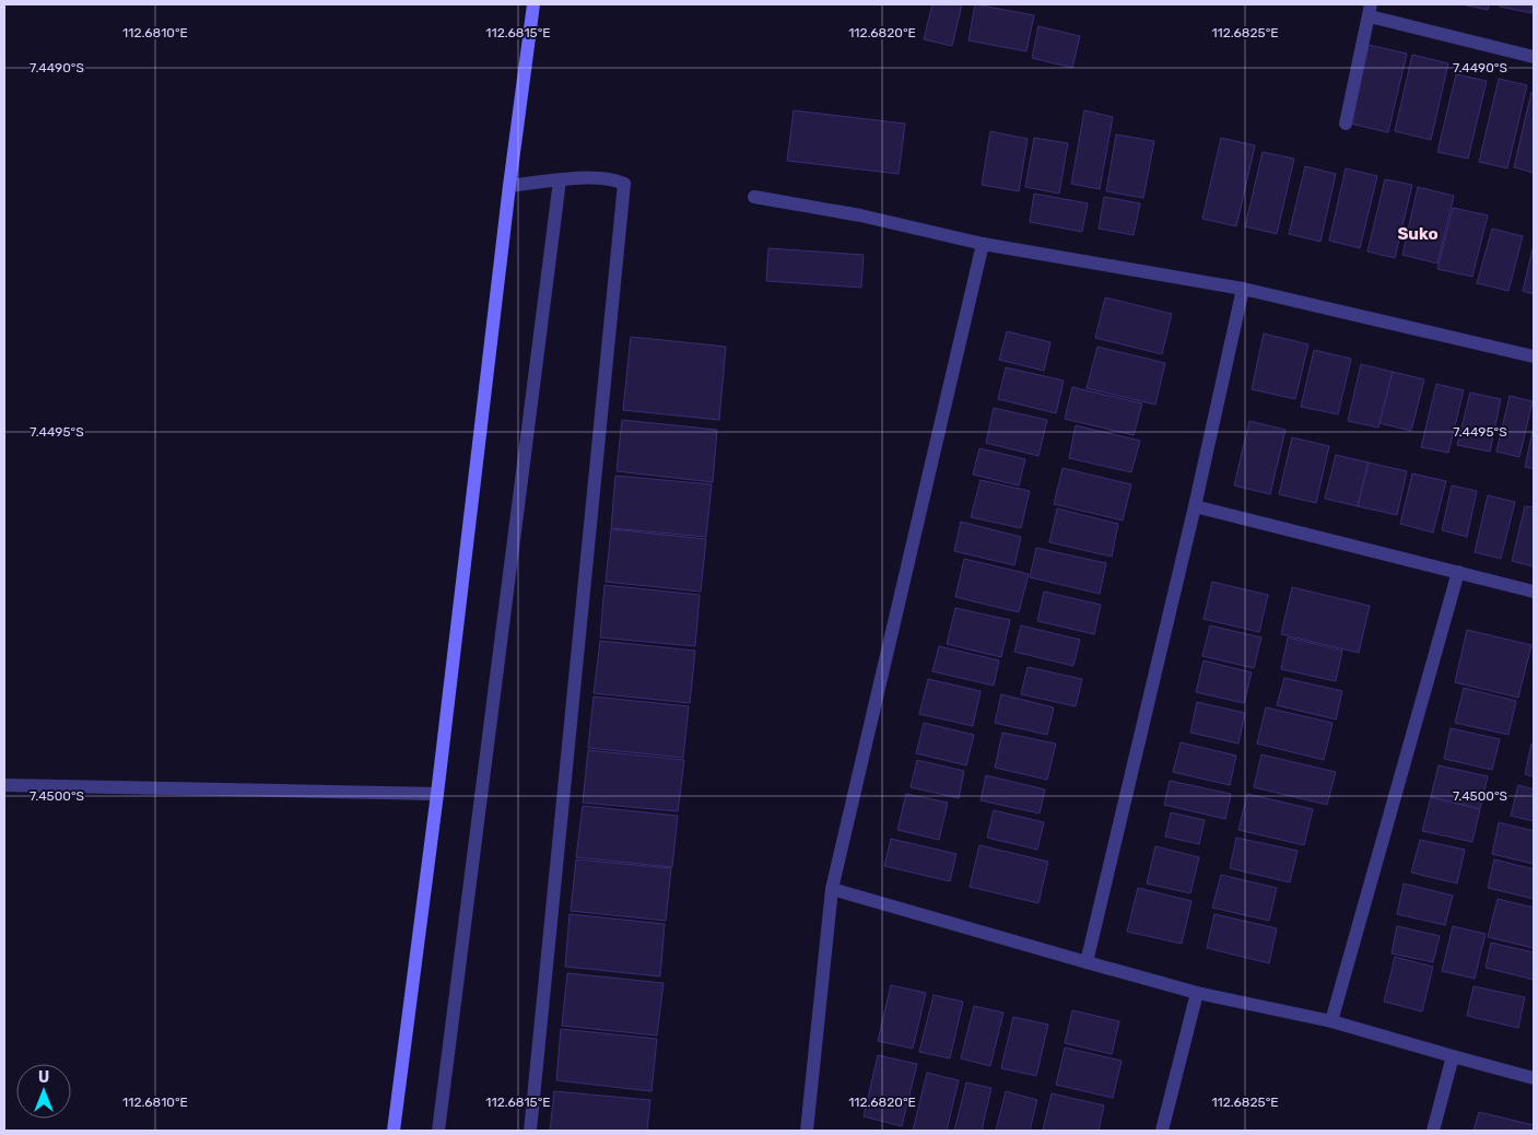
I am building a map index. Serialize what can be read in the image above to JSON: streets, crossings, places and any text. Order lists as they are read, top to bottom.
{
  "districts": ["Suko"],
  "north": "top",
  "coordinates": [
    "112.6810°E",
    "112.6815°E",
    "112.6820°E",
    "112.6825°E",
    "7.4490°S",
    "7.4495°S",
    "7.4500°S"
  ]
}
